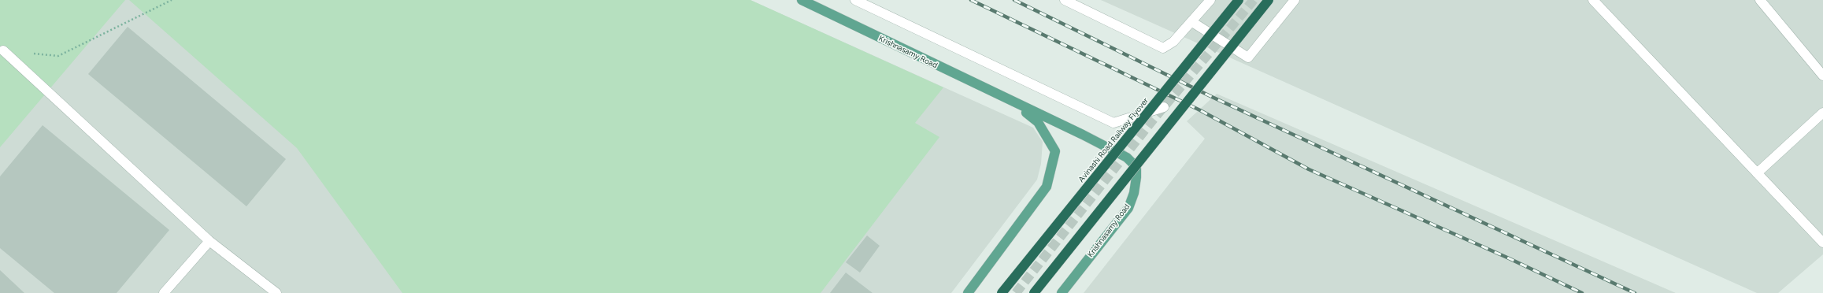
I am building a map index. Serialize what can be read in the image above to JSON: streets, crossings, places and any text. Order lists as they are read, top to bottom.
{
  "streets": {
    "highway": ["Avinashi Road Railway Flyover"],
    "main road": ["Krishnasamy Road"]
  }
}
